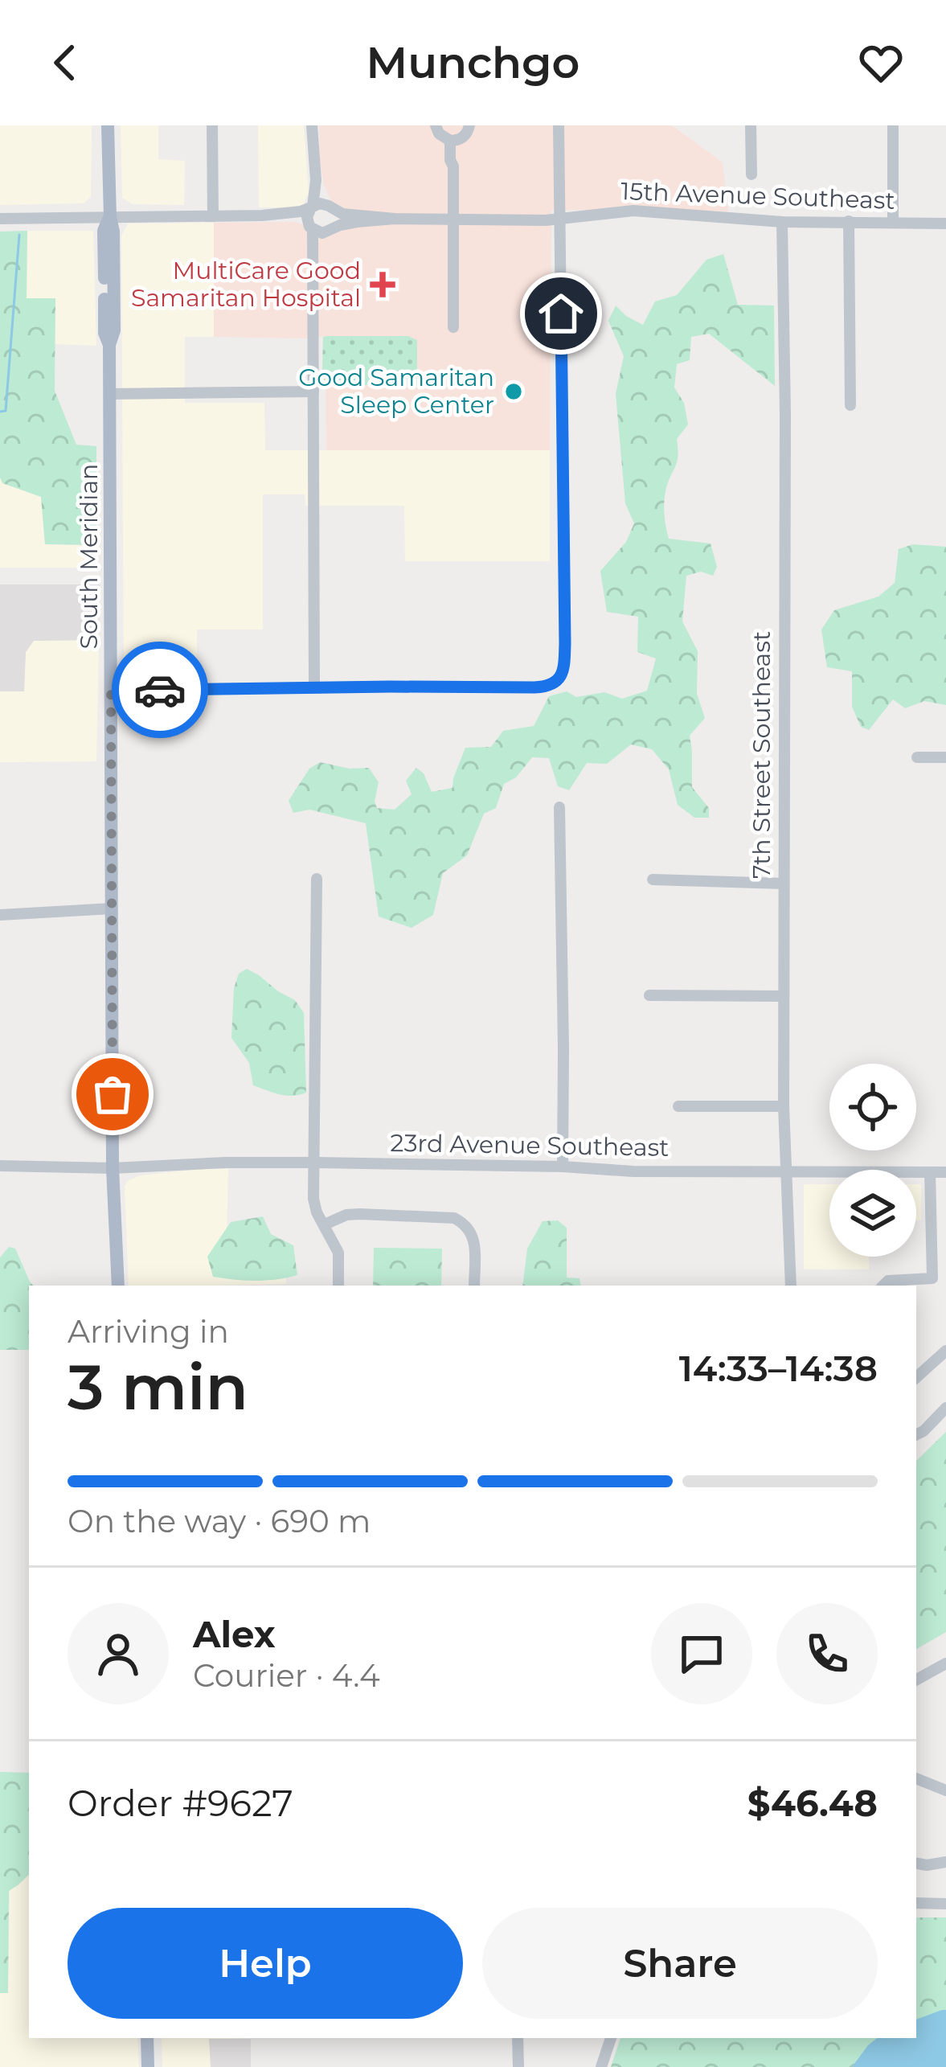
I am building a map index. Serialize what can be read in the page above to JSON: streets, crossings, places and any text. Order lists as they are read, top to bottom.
{
  "streets": {
    "main road": ["South Meridian"],
    "street": ["15th Avenue Southeast", "7th Street Southeast", "23rd Avenue Southeast"]
  },
  "crossings": [
    ["15th Avenue Southeast", "7th Street Southeast"],
    ["South Meridian", "23rd Avenue Southeast"],
    ["7th Street Southeast", "23rd Avenue Southeast"]
  ],
  "places": {
    "health": ["MultiCare Good Samaritan Hospital"],
    "other": ["Good Samaritan Sleep Center"]
  },
  "page": {
    "header": "Munchgo",
    "heading": ["3 min", "Arriving in", "14:33–14:38"],
    "panel": [
      "Alex",
      "Courier · 4.4",
      "Order #9627",
      "$46.48"
    ],
    "bar": "On the way · 690 m",
    "buttons": ["Help", "Share"]
  }
}
